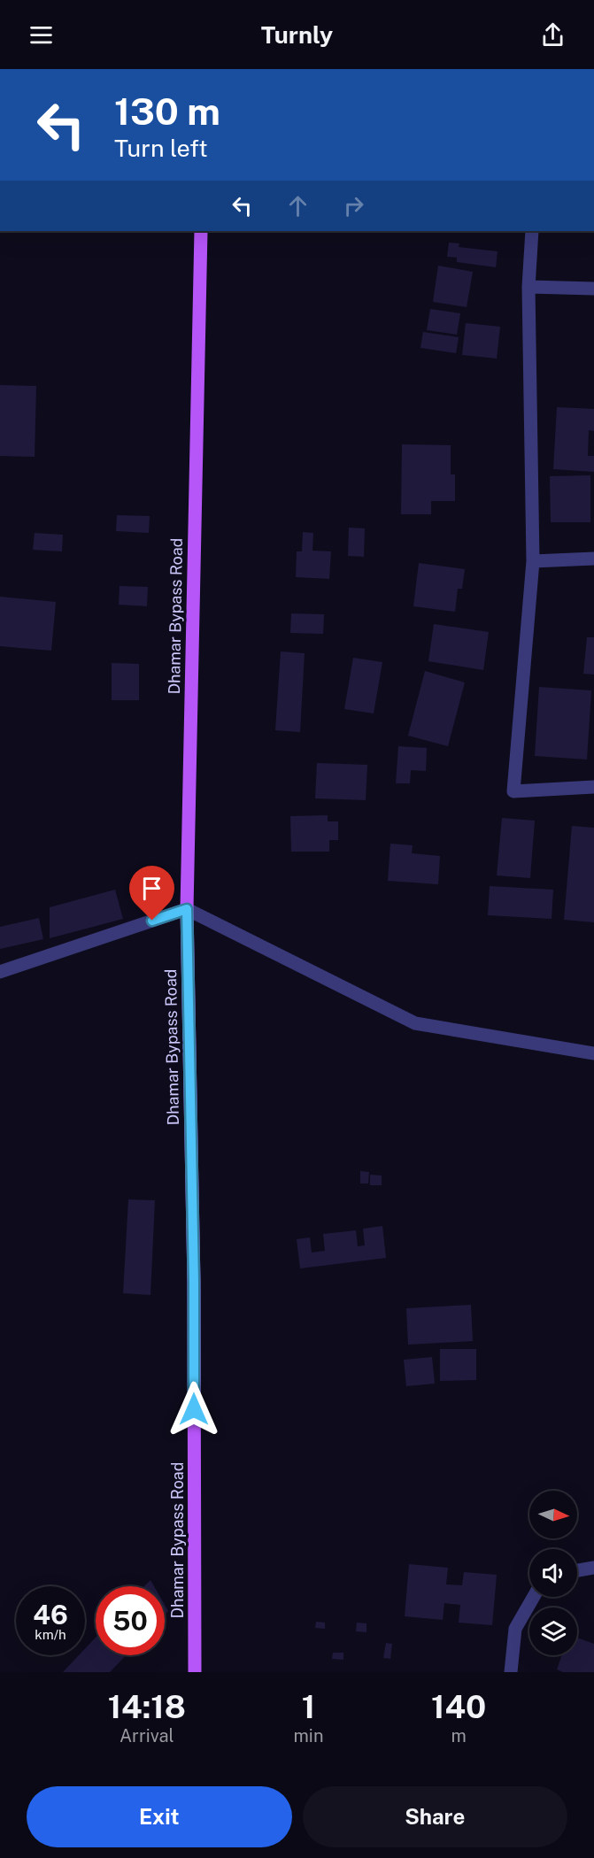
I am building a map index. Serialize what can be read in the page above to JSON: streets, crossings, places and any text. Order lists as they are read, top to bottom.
{
  "streets": {
    "main road": ["Dhamar Bypass Road"]
  },
  "north": "right",
  "page": {
    "header": "Turnly",
    "turn": ["130 m", "Turn left"],
    "speed": "46 km/h",
    "limit": "50",
    "eta": [
      "14:18",
      "Arrival",
      "1",
      "min",
      "140",
      "m"
    ],
    "buttons": ["Exit", "Share"]
  }
}
